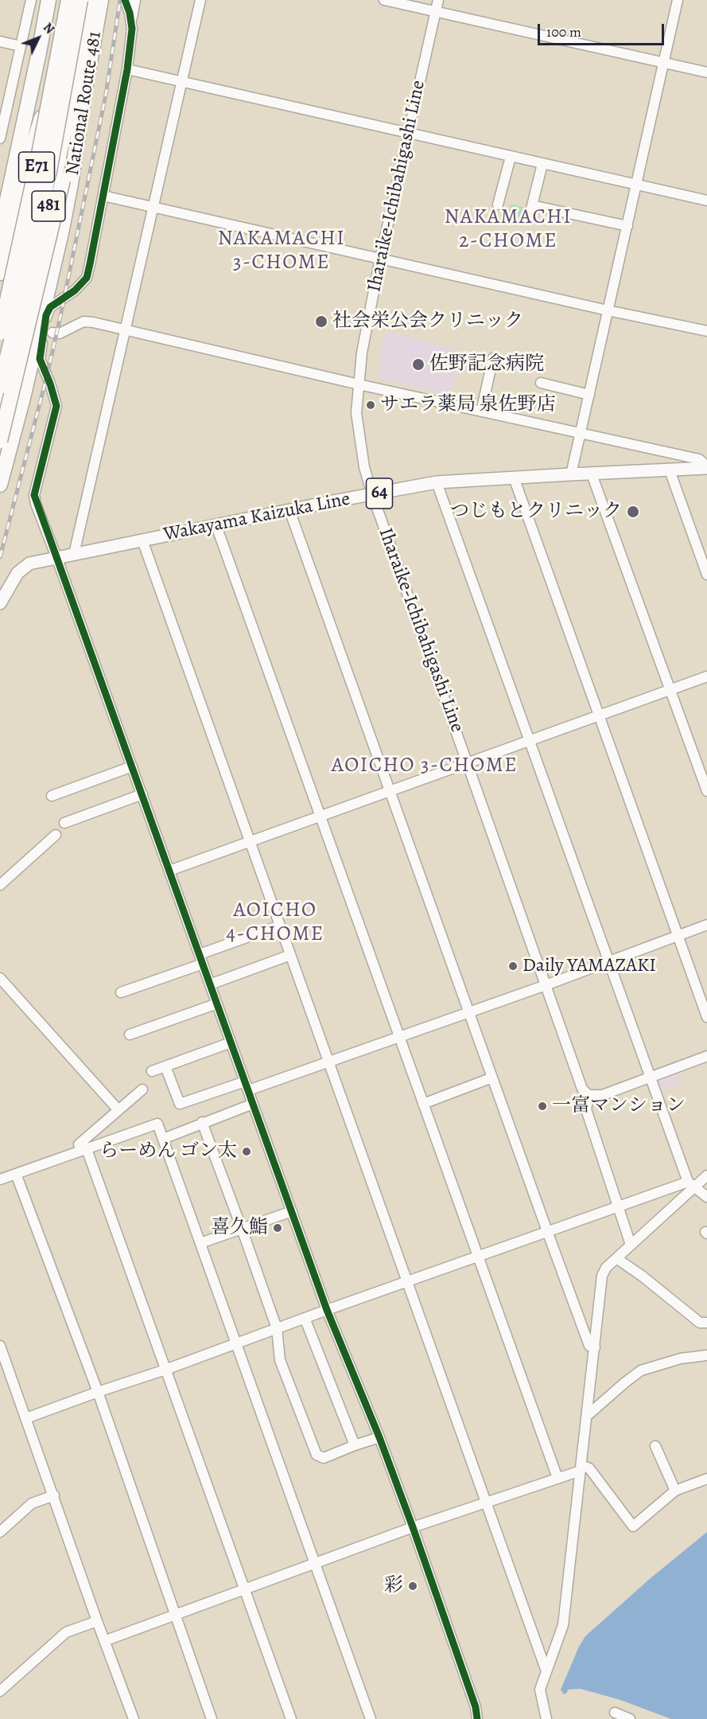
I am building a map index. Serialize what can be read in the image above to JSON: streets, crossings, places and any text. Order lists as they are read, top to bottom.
{
  "streets": {
    "highway": ["National Route 481", "E71", "481"],
    "main road": ["64", "Wakayama Kaizuka Line"],
    "street": ["Iharaike-Ichibahigashi Line"]
  },
  "crossings": [
    ["National Route 481", "481"],
    ["E71", "481"],
    ["Iharaike-Ichibahigashi Line", "Wakayama Kaizuka Line"]
  ],
  "districts": [
    "NAKAMACHI 2-CHOME",
    "NAKAMACHI 3-CHOME",
    "AOICHO 3-CHOME",
    "AOICHO 4-CHOME"
  ],
  "places": [
    "社会栄公会クリニック",
    "佐野記念病院",
    "サエラ薬局 泉佐野店",
    "つじもとクリニック",
    "Daily YAMAZAKI",
    "一富マンション",
    "らーめん ゴン太",
    "喜久鮨",
    "彩"
  ],
  "scale_bar": "100 m",
  "north": "top right"
}
